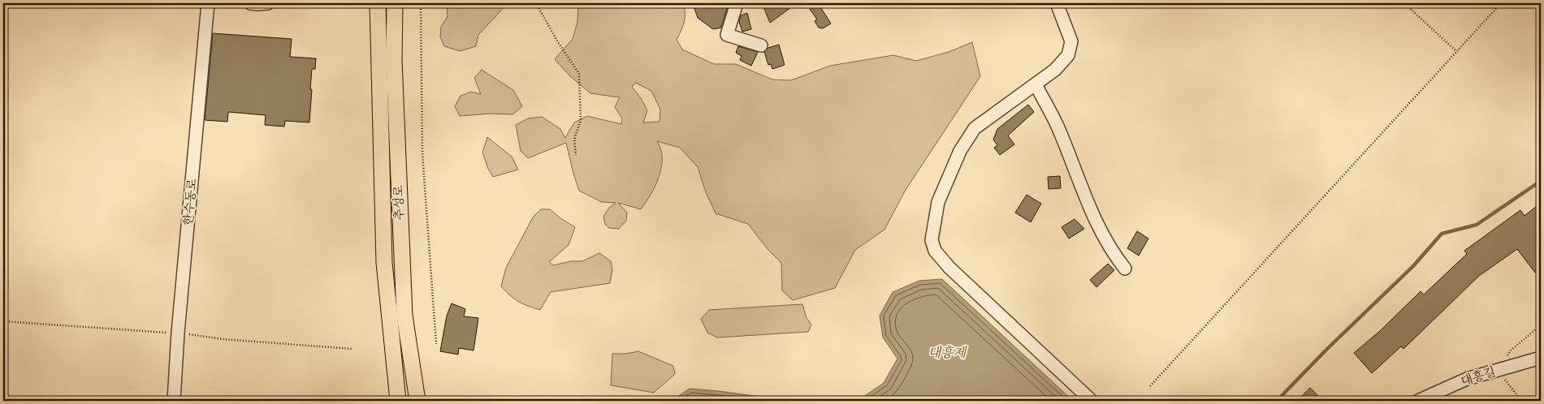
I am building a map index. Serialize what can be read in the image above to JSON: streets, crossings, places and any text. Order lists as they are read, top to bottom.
{
  "streets": {
    "main road": ["추성로"],
    "street": ["한수동로", "대흥길"]
  },
  "water": ["대흥제"]
}
